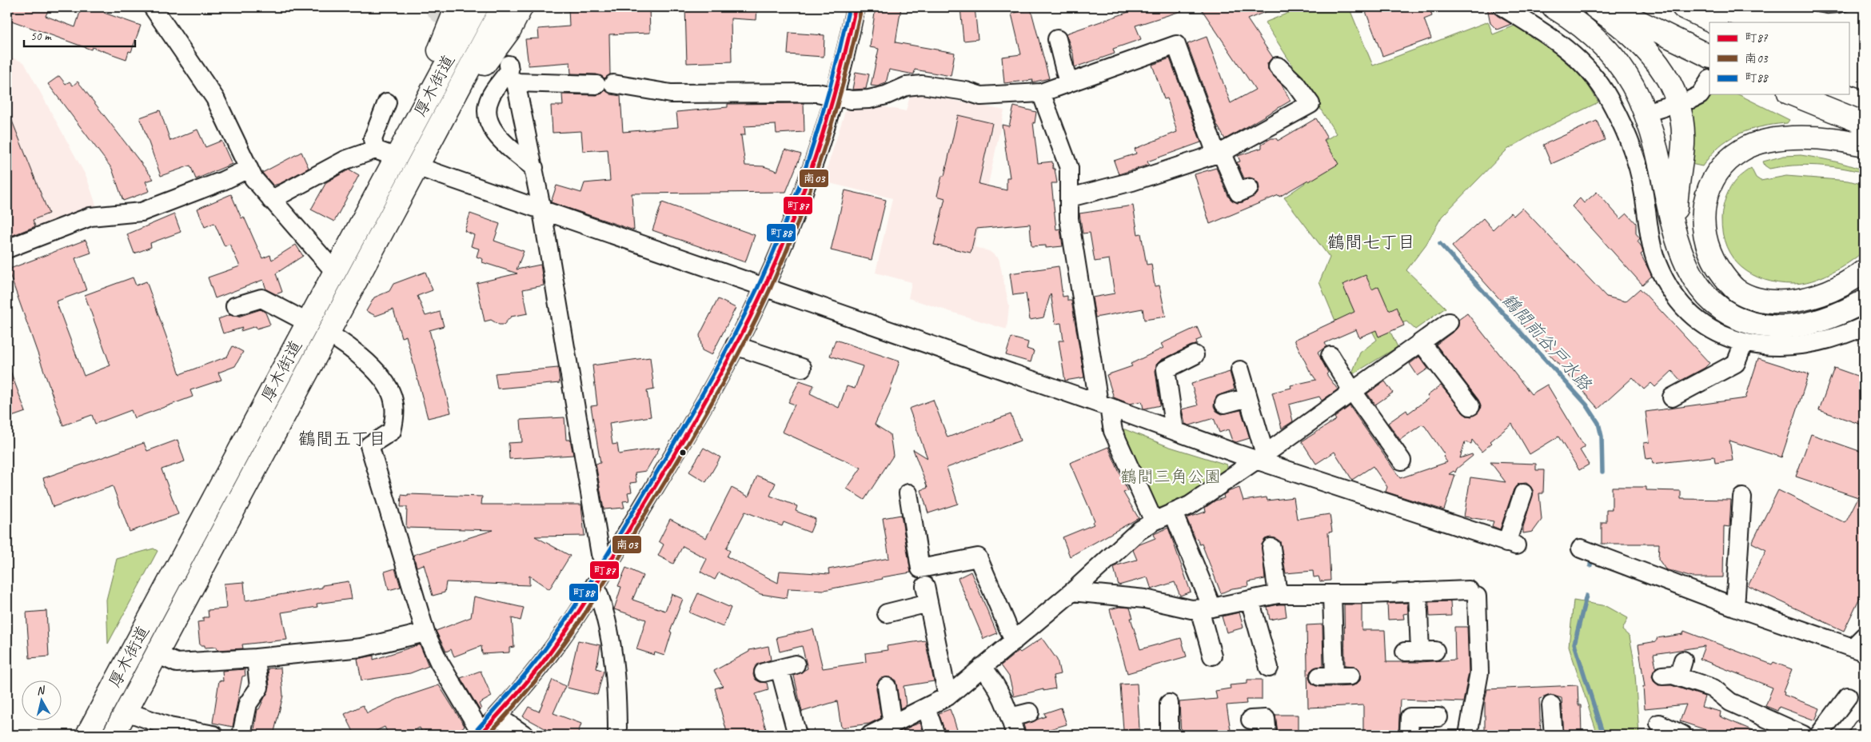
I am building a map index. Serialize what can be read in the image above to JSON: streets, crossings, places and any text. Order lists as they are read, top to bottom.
{
  "streets": {
    "highway": ["厚木街道"]
  },
  "districts": ["鶴間七丁目", "鶴間五丁目"],
  "water": ["鶴間前谷戸水路"],
  "parks": ["鶴間三角公園"],
  "lines": ["transit line 町87", "transit line 町88", "transit line 南03"],
  "legend": ["町87", "南03", "町88"],
  "scale_bar": "50 m",
  "north": "top"
}
